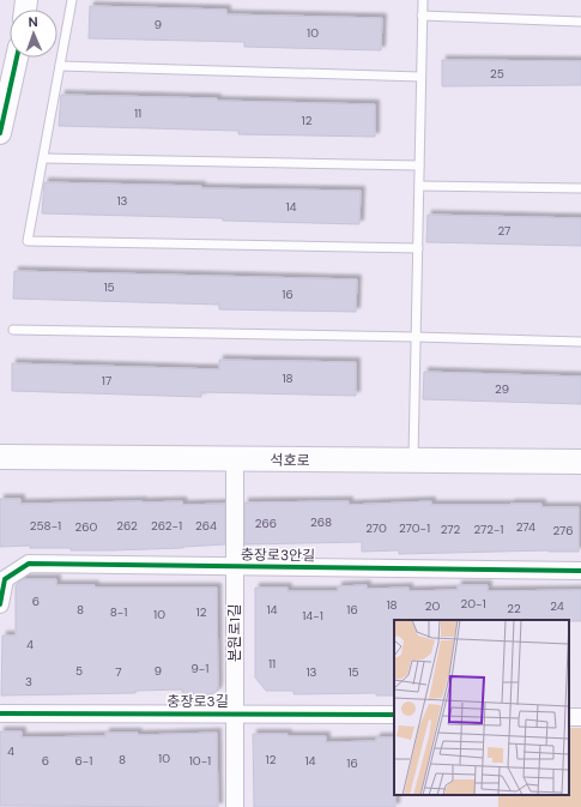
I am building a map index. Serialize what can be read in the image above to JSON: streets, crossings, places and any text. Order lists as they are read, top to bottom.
{
  "streets": {
    "main road": ["석호로"],
    "street": ["충장로3안길", "본원로1길", "충장로3길"]
  },
  "crossings": [
    ["석호로", "본원로1길"],
    ["충장로3안길", "본원로1길"],
    ["본원로1길", "충장로3길"]
  ],
  "house_numbers": [
    "9",
    "10",
    "25",
    "11",
    "12",
    "13",
    "14",
    "27",
    "15",
    "16",
    "18",
    "17",
    "29",
    "268",
    "266",
    "258-1",
    "262",
    "262-1",
    "264",
    "260",
    "274",
    "270",
    "270-1",
    "272",
    "272-1",
    "276",
    "6",
    "20-1",
    "18",
    "20",
    "24",
    "22",
    "8",
    "14",
    "16",
    "8-1",
    "12",
    "10",
    "14-1",
    "4",
    "11",
    "9-1",
    "5",
    "9",
    "7",
    "13",
    "15",
    "3",
    "4",
    "10",
    "8",
    "12",
    "6",
    "6-1",
    "10-1",
    "14",
    "16"
  ],
  "north": "top"
}
